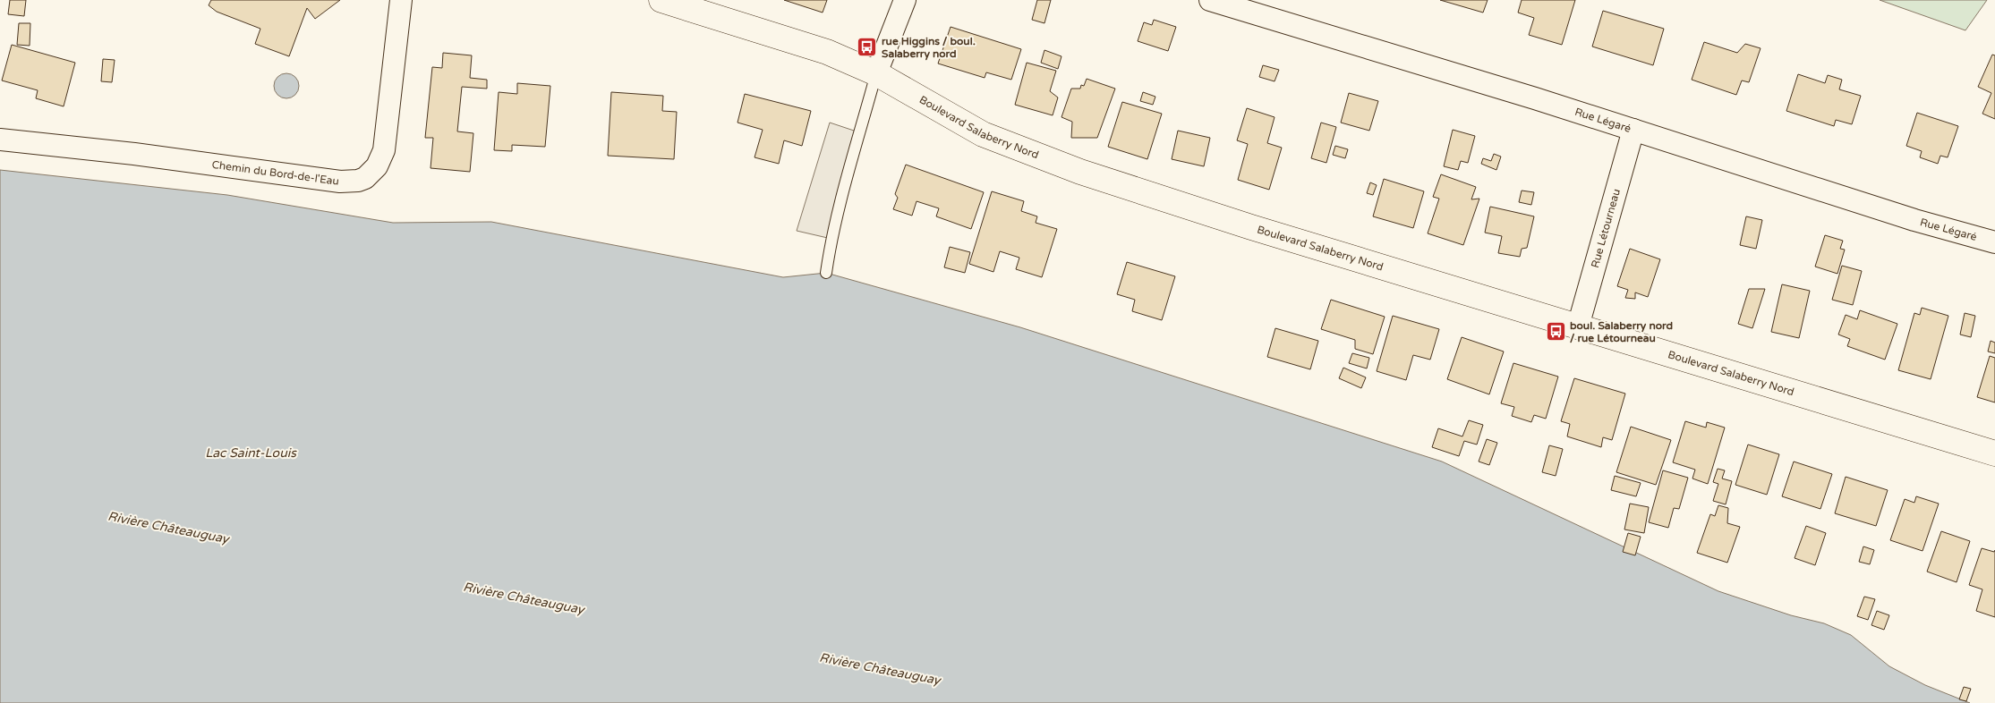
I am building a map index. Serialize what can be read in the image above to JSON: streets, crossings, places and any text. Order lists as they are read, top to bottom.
{
  "streets": {
    "street": [
      "Rue Légaré",
      "Boulevard Salaberry Nord",
      "Chemin du Bord-de-l'Eau",
      "Rue Létourneau"
    ]
  },
  "crossings": [
    ["Rue Légaré", "Rue Létourneau"],
    ["Boulevard Salaberry Nord", "Rue Létourneau"]
  ],
  "water": ["Lac Saint-Louis", "Rivière Châteauguay"],
  "places": {
    "bus stop": ["rue Higgins / boul. Salaberry nord", "boul. Salaberry nord / rue Létourneau"]
  }
}
